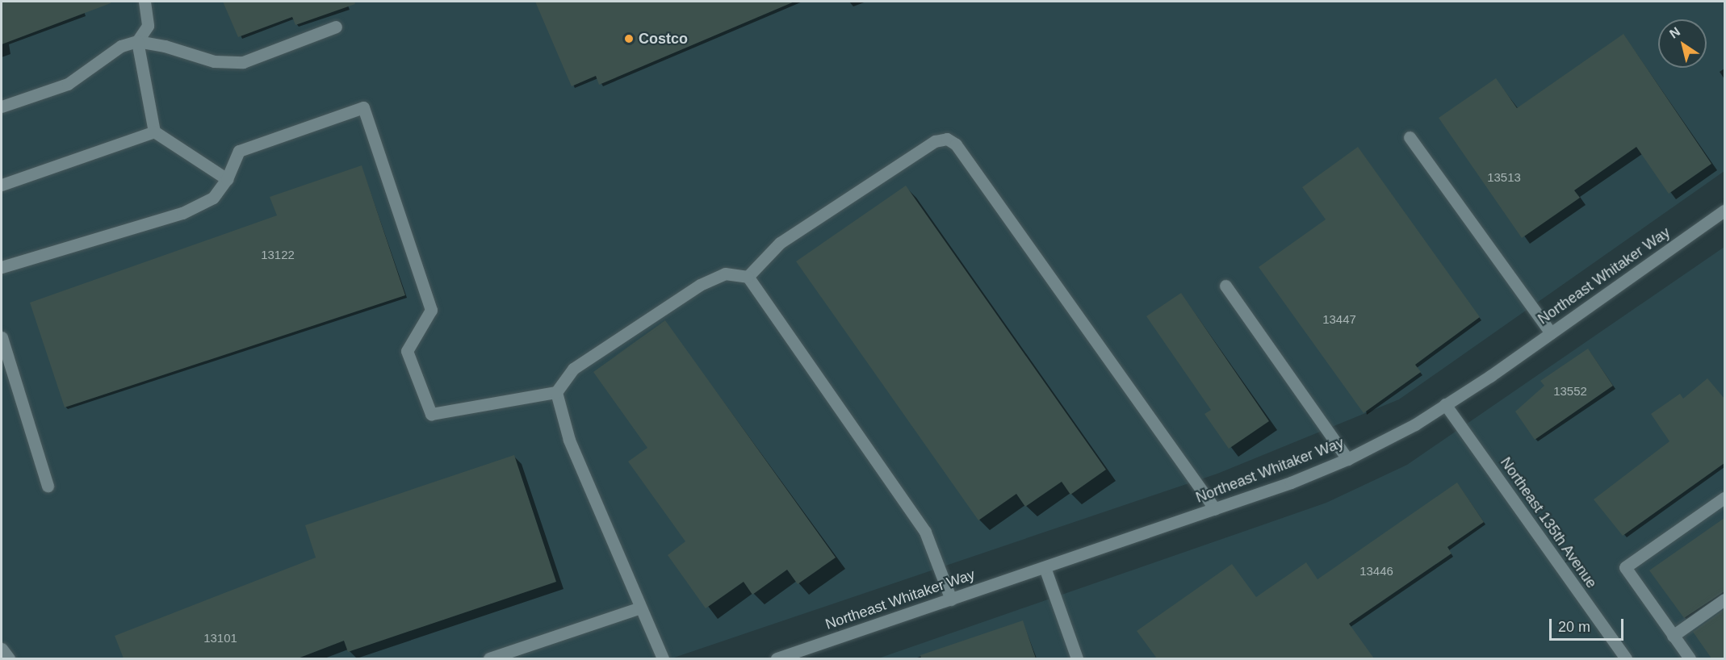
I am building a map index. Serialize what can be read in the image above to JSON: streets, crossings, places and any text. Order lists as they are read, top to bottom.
{
  "streets": {
    "street": ["Northeast Whitaker Way", "Northeast 135th Avenue"]
  },
  "crossings": [
    ["Northeast Whitaker Way", "Northeast 135th Avenue"]
  ],
  "places": ["Costco"],
  "house_numbers": [
    "13513",
    "13122",
    "13447",
    "13552",
    "13446",
    "13101"
  ],
  "scale_bar": "20 m",
  "north": "top left"
}
